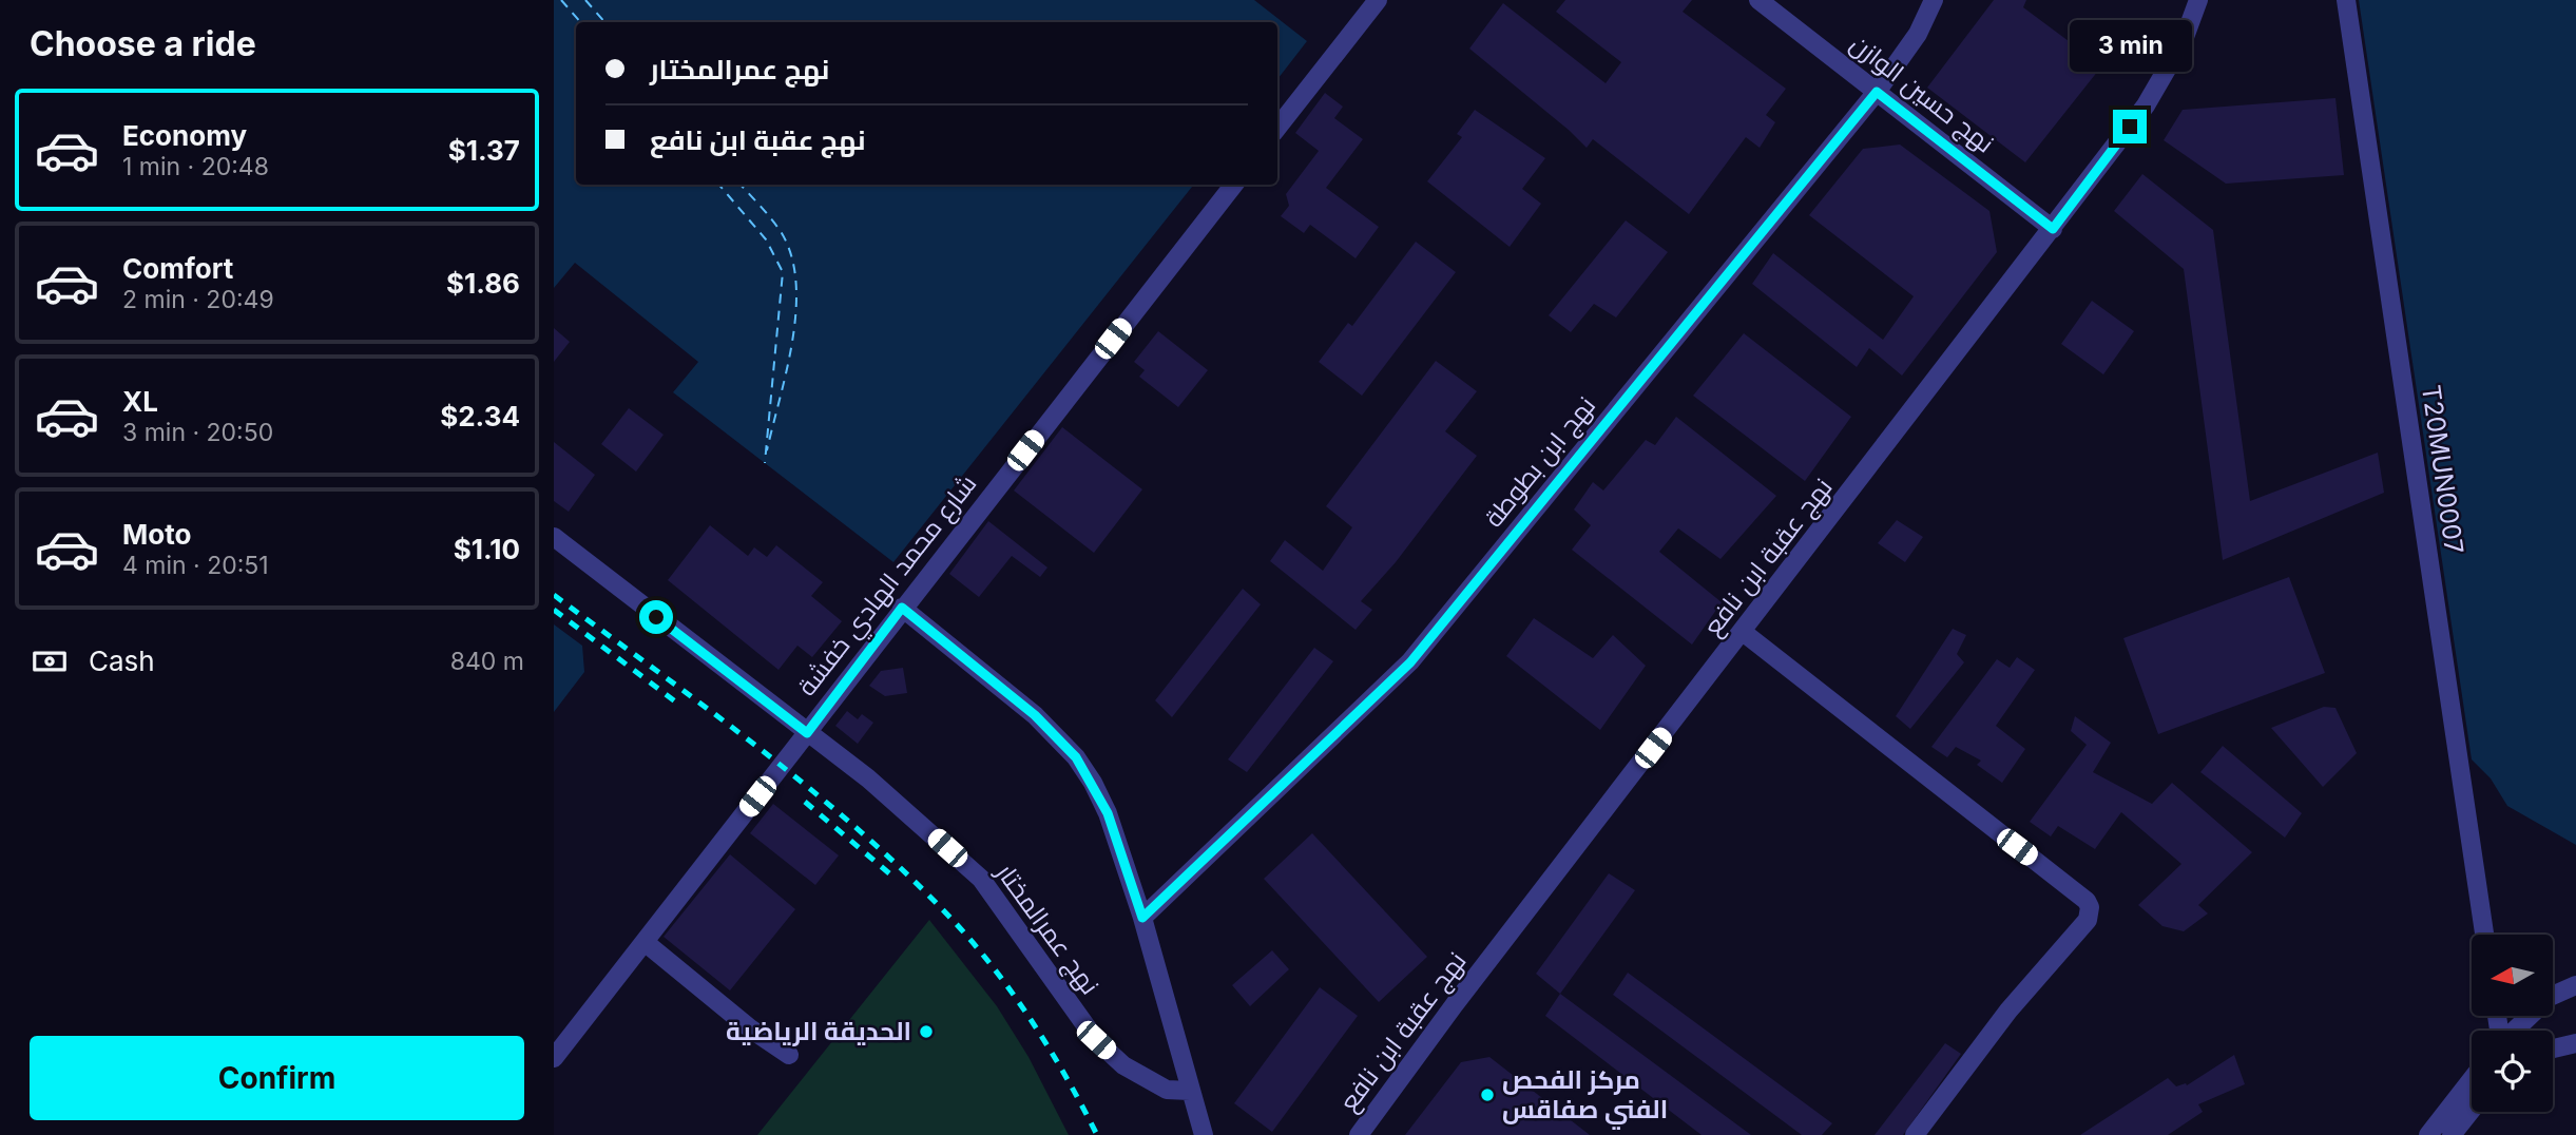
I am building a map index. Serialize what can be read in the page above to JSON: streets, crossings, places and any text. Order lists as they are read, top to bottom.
{
  "streets": {
    "street": [
      "نهج حسين الوازن",
      "نهج ابن بطوطة",
      "T20MUN0007",
      "نهج عقبة ابن نافع",
      "شارع محمد الهادي خفشة",
      "نهج عمرالمختار"
    ]
  },
  "crossings": [
    ["نهج حسين الوازن", "نهج ابن بطوطة"],
    ["نهج حسين الوازن", "نهج عقبة ابن نافع"],
    ["شارع محمد الهادي خفشة", "نهج عمرالمختار"]
  ],
  "places": ["الحديقة الرياضية", "مركز الفحص الفني صفاقس"],
  "north": "left",
  "page": {
    "heading": "Choose a ride",
    "bubble": "3 min",
    "banner": ["نهج عمرالمختار", "نهج عقبة ابن نافع"],
    "list": [
      {
        "name": "Economy",
        "note": "1 min · 20:48",
        "value": "$1.37"
      },
      {
        "name": "Comfort",
        "note": "2 min · 20:49",
        "value": "$1.86"
      },
      {
        "name": "XL",
        "note": "3 min · 20:50",
        "value": "$2.34"
      },
      {
        "name": "Moto",
        "note": "4 min · 20:51",
        "value": "$1.10"
      }
    ],
    "pay": ["Cash", "840 m"],
    "buttons": "Confirm"
  }
}
